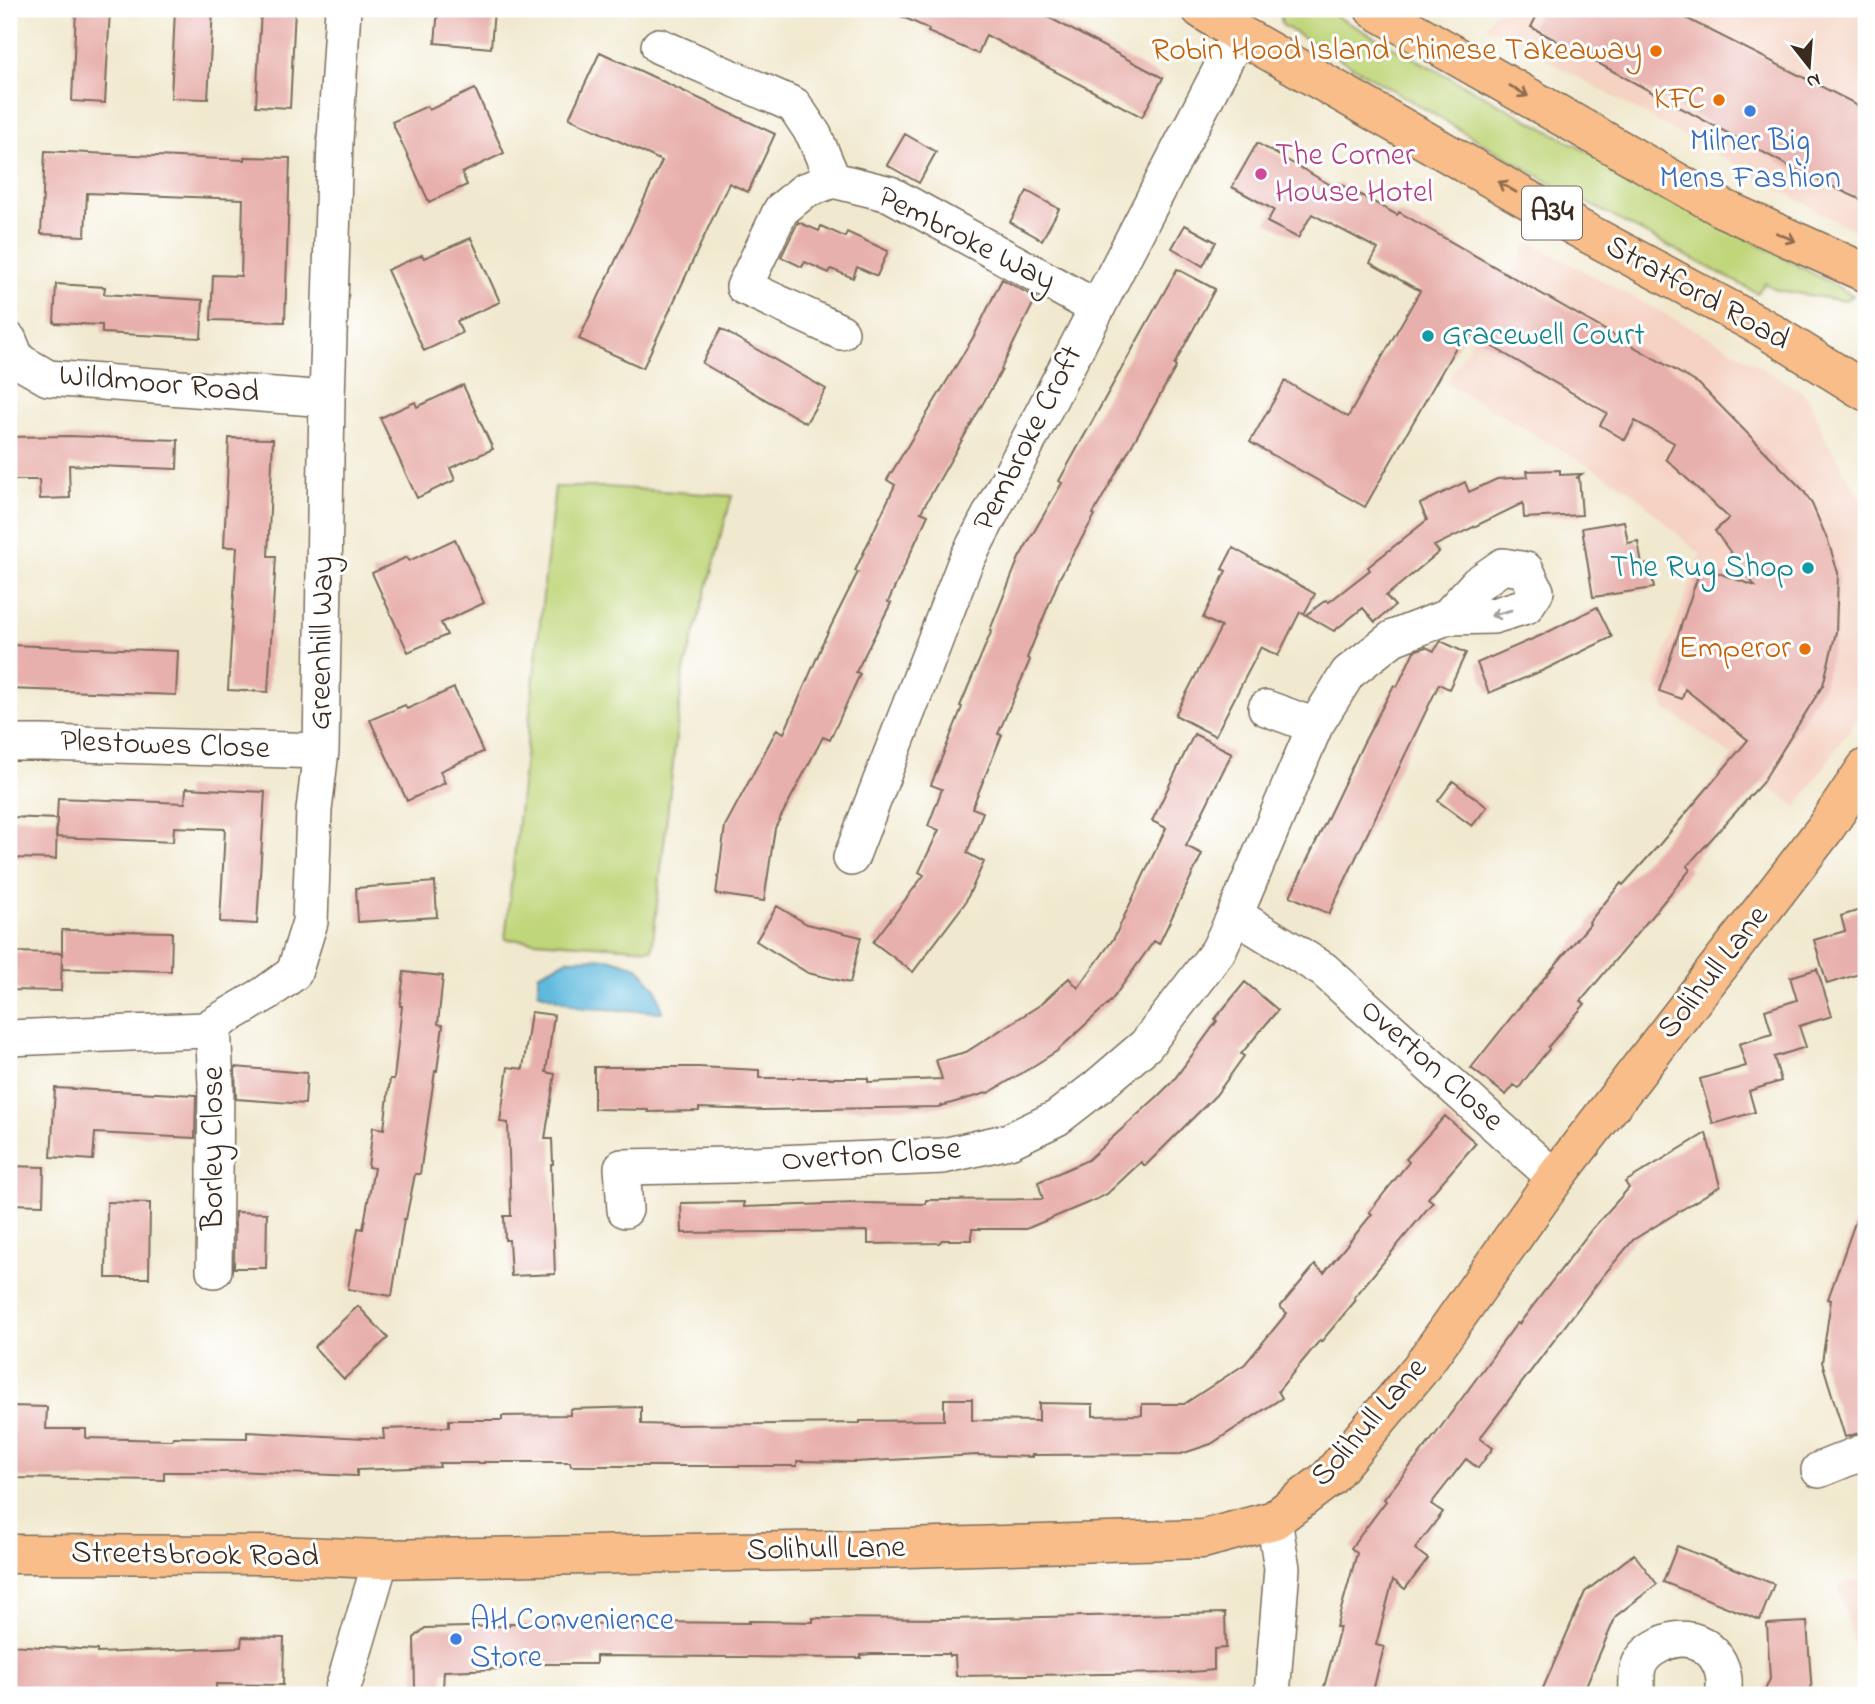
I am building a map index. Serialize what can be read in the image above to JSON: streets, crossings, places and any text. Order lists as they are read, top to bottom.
{
  "streets": {
    "main road": [
      "A34",
      "Stratford Road",
      "Solihull Lane",
      "Streetsbrook Road"
    ],
    "street": [
      "Pembroke Way",
      "Wildmoor Road",
      "Pembroke Croft",
      "Greenhill Way",
      "Plestowes Close",
      "Overton Close",
      "Borley Close"
    ]
  },
  "crossings": [
    ["Pembroke Way", "Pembroke Croft"],
    ["Stratford Road", "Pembroke Croft"],
    ["Wildmoor Road", "Greenhill Way"],
    ["Greenhill Way", "Plestowes Close"],
    ["Greenhill Way", "Borley Close"],
    ["Solihull Lane", "Overton Close"],
    ["Solihull Lane", "Streetsbrook Road"]
  ],
  "places": [
    "Robin Hood Island Chinese Takeaway",
    "KFC",
    "Milner Big Mens Fashion",
    "The Corner House Hotel",
    "Gracewell Court",
    "The Rug Shop",
    "Emperor",
    "AH Convenience Store"
  ],
  "north": "bottom"
}
